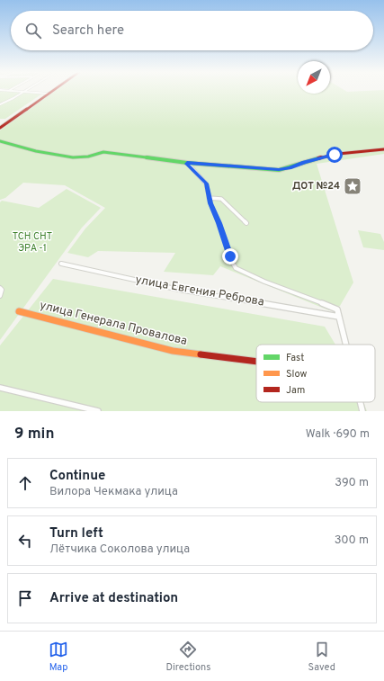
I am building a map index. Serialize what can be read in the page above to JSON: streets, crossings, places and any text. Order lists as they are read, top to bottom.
{
  "streets": {
    "street": ["улица Евгения Реброва", "улица Генерала Провалова"]
  },
  "parks": ["ТСН СНТ ЭРА -1"],
  "places": {
    "place": ["ДОТ №24"]
  },
  "legend": ["Fast", "Slow", "Jam"],
  "north": "bottom left",
  "page": {
    "search": "Search here",
    "heading": ["9 min", "Walk · 690 m"],
    "list": [
      ["Continue", "Вилора Чекмака улица", "390 m"],
      ["Turn left", "Лётчика Соколова улица", "300 m"],
      "Arrive at destination"
    ],
    "nav": ["Map", "Directions", "Saved"]
  }
}
